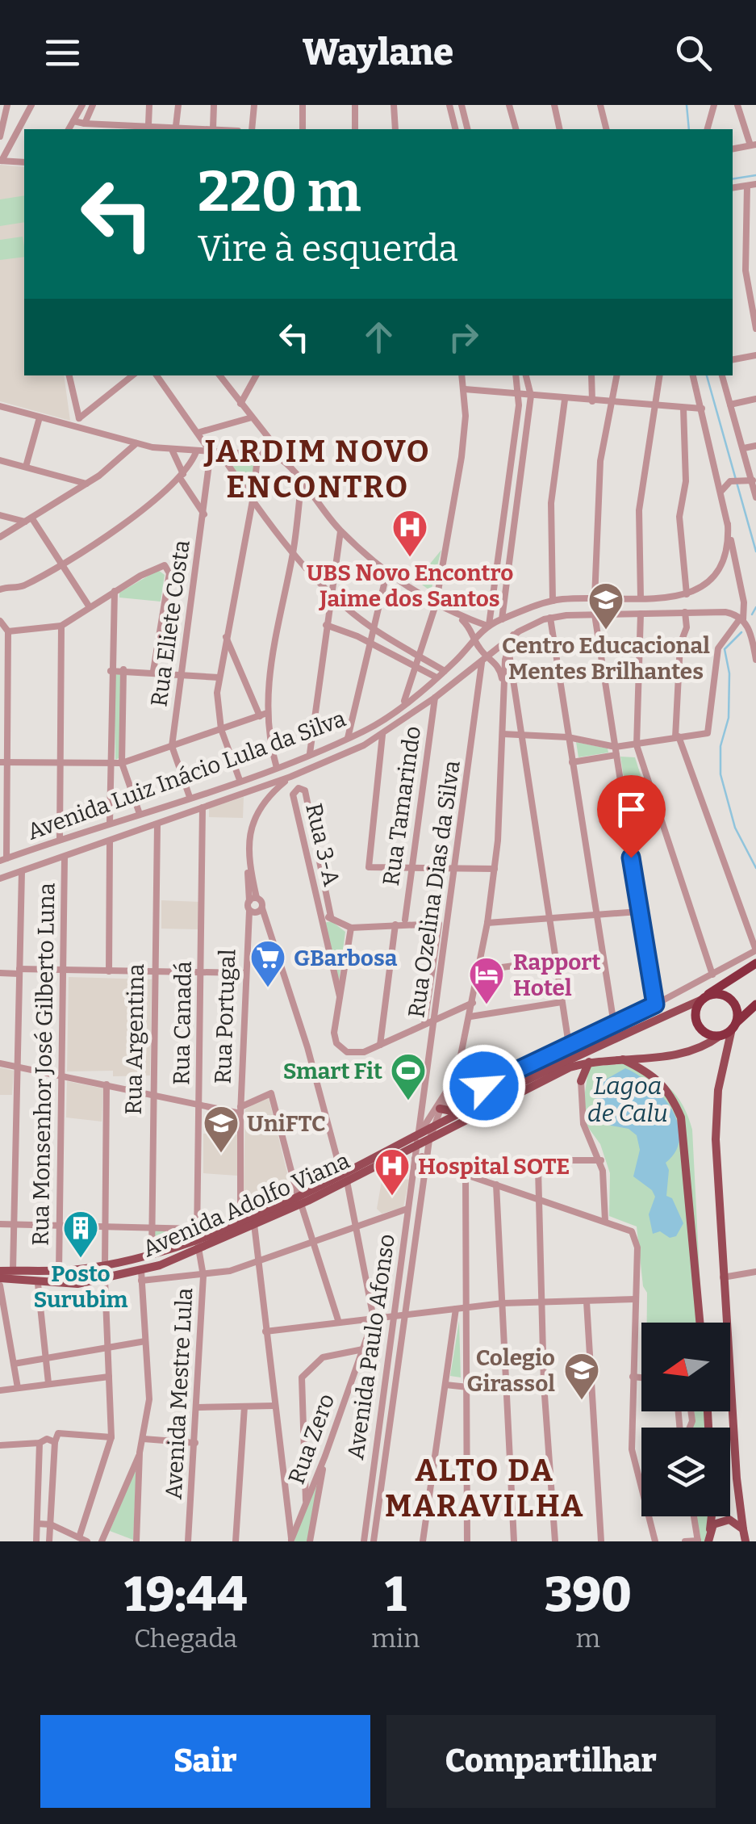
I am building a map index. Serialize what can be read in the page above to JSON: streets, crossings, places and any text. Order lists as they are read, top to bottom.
{
  "streets": {
    "main road": ["Avenida Adolfo Viana"],
    "street": [
      "Rua Eliete Costa",
      "Avenida Luiz Inácio Lula da Silva",
      "Rua Tamarindo",
      "Rua 3-A",
      "Rua Ozelina Dias da Silva",
      "Rua Portugal",
      "Rua Canadá",
      "Rua Argentina",
      "Rua Monsenhor José Gilberto Luna",
      "Avenida Paulo Afonso",
      "Avenida Mestre Lula",
      "Rua Zero"
    ]
  },
  "crossings": [
    ["Rua Eliete Costa", "Avenida Luiz Inácio Lula da Silva"],
    ["Avenida Luiz Inácio Lula da Silva", "Rua Tamarindo"],
    ["Avenida Luiz Inácio Lula da Silva", "Rua Ozelina Dias da Silva"],
    ["Avenida Luiz Inácio Lula da Silva", "Rua Canadá"],
    ["Avenida Luiz Inácio Lula da Silva", "Rua Argentina"],
    ["Avenida Luiz Inácio Lula da Silva", "Rua Monsenhor José Gilberto Luna"],
    ["Rua Ozelina Dias da Silva", "Avenida Adolfo Viana"],
    ["Rua Ozelina Dias da Silva", "Avenida Paulo Afonso"],
    ["Rua Portugal", "Avenida Adolfo Viana"],
    ["Rua Canadá", "Avenida Adolfo Viana"],
    ["Rua Canadá", "Avenida Mestre Lula"],
    ["Rua Argentina", "Avenida Adolfo Viana"],
    ["Rua Monsenhor José Gilberto Luna", "Avenida Adolfo Viana"],
    ["Avenida Adolfo Viana", "Avenida Paulo Afonso"],
    ["Avenida Adolfo Viana", "Avenida Mestre Lula"]
  ],
  "districts": ["JARDIM NOVO ENCONTRO", "ALTO DA MARAVILHA"],
  "water": ["Lagoa de Calu"],
  "places": {
    "hospital": ["UBS Novo Encontro Jaime dos Santos", "Hospital SOTE"],
    "school or university": ["Centro Educacional Mentes Brilhantes", "UniFTC", "Colegio Girassol"],
    "supermarket": ["GBarbosa"],
    "hotel": ["Rapport Hotel"],
    "sports": ["Smart Fit"],
    "building": ["Posto Surubim"]
  },
  "north": "left",
  "page": {
    "header": "Waylane",
    "turn": ["220 m", "Vire à esquerda"],
    "eta": [
      "19:44",
      "Chegada",
      "1",
      "min",
      "390",
      "m"
    ],
    "buttons": ["Sair", "Compartilhar"]
  }
}
